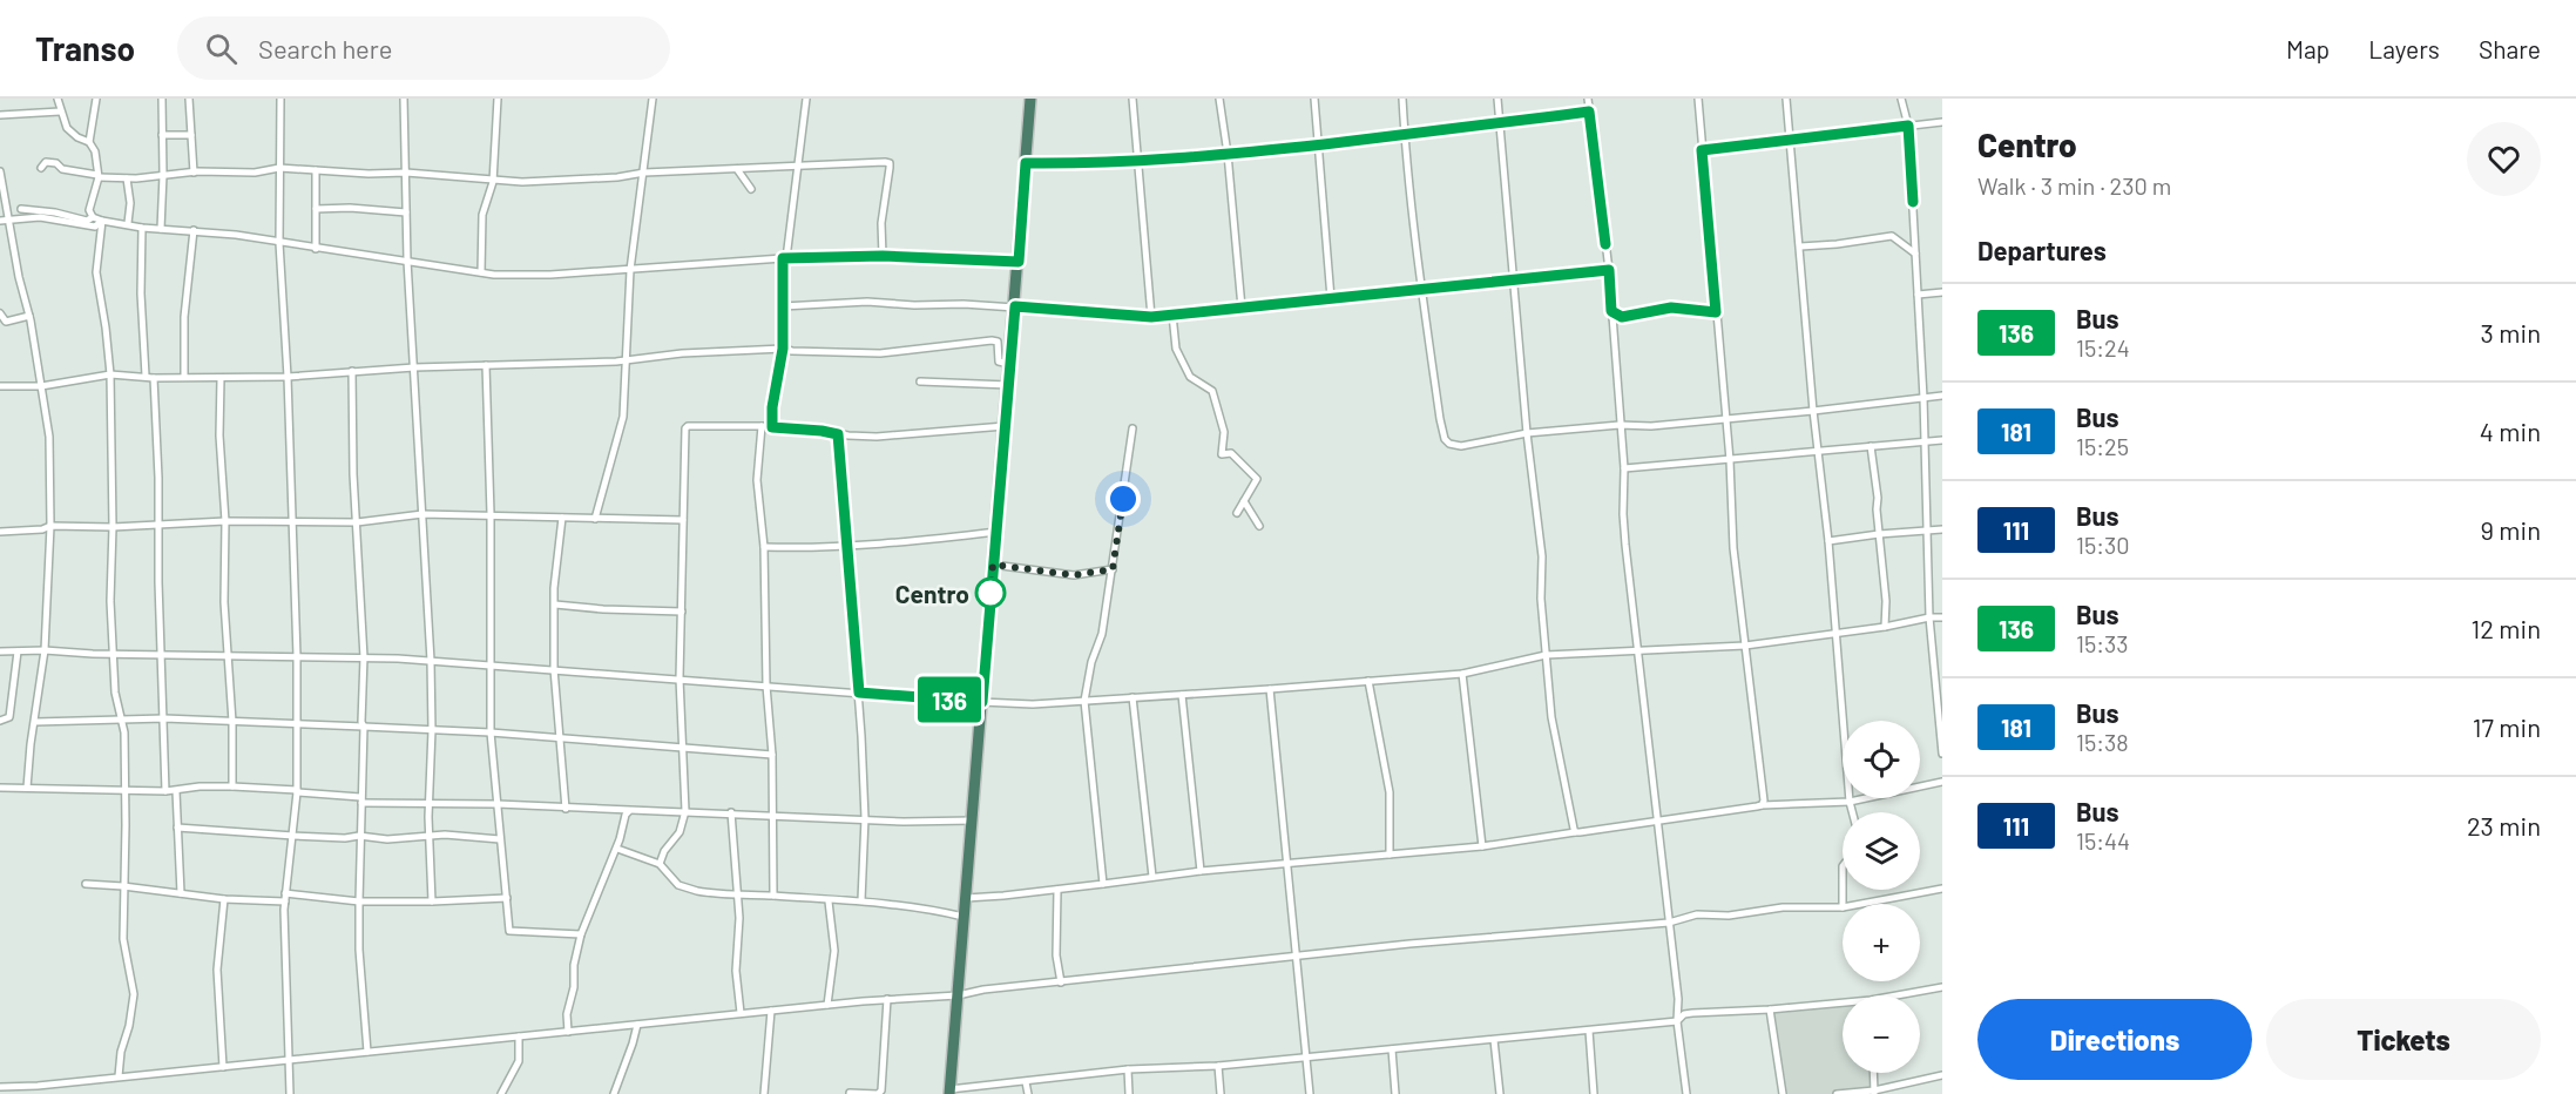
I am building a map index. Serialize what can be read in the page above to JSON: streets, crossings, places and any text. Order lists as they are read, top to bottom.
{
  "places": ["Centro"],
  "lines": ["bus line 136"],
  "page": {
    "header": "Transo",
    "search": "Search here",
    "nav": ["Map", "Layers", "Share"],
    "on_map": "136",
    "heading": [
      ["Centro", "Walk · 3 min · 230 m"],
      "Departures"
    ],
    "list": [
      {
        "mark": "136",
        "name": "Bus",
        "note": "15:24",
        "value": "3 min"
      },
      {
        "mark": "181",
        "name": "Bus",
        "note": "15:25",
        "value": "4 min"
      },
      {
        "mark": "111",
        "name": "Bus",
        "note": "15:30",
        "value": "9 min"
      },
      {
        "mark": "136",
        "name": "Bus",
        "note": "15:33",
        "value": "12 min"
      },
      {
        "mark": "181",
        "name": "Bus",
        "note": "15:38",
        "value": "17 min"
      },
      {
        "mark": "111",
        "name": "Bus",
        "note": "15:44",
        "value": "23 min"
      }
    ],
    "map_buttons": ["+", "−"],
    "buttons": ["Directions", "Tickets"]
  }
}
